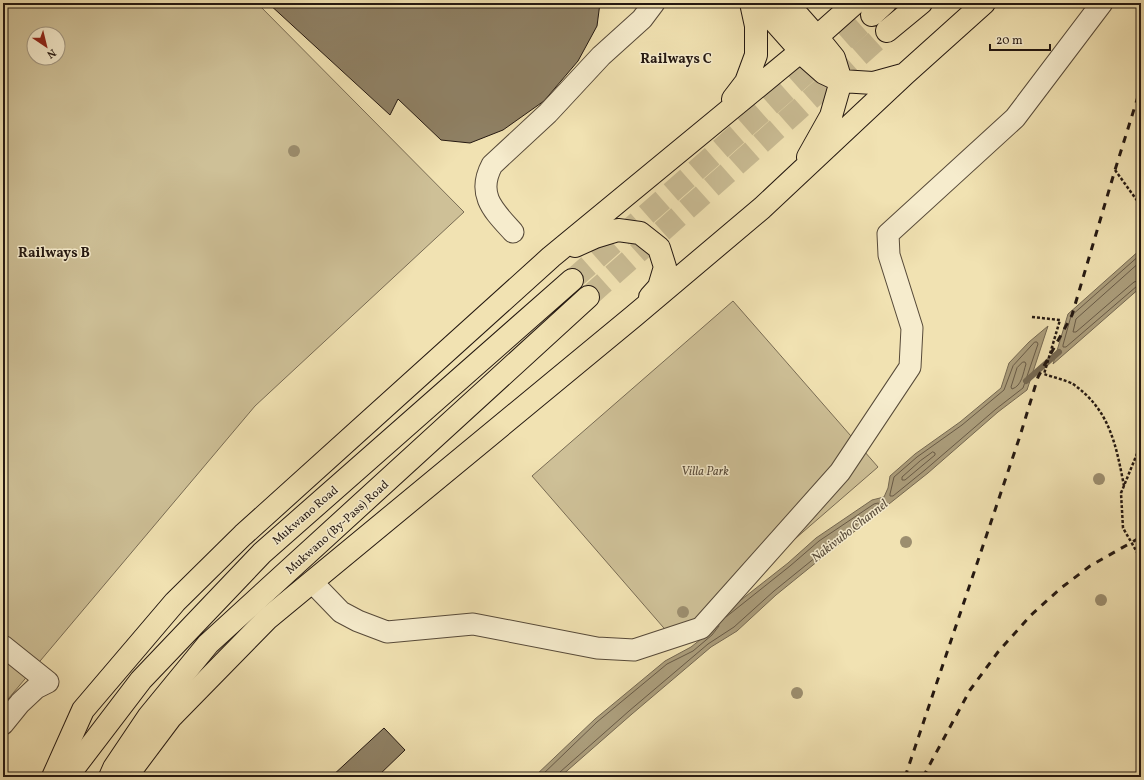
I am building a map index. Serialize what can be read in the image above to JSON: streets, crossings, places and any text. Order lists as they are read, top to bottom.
{
  "streets": {
    "main road": ["Mukwano Road", "Mukwano (By-Pass) Road"]
  },
  "districts": ["Railways C", "Railways B"],
  "water": ["Nakivubo Channel"],
  "parks": ["Villa Park"],
  "scale_bar": "20 m",
  "north": "bottom right"
}
